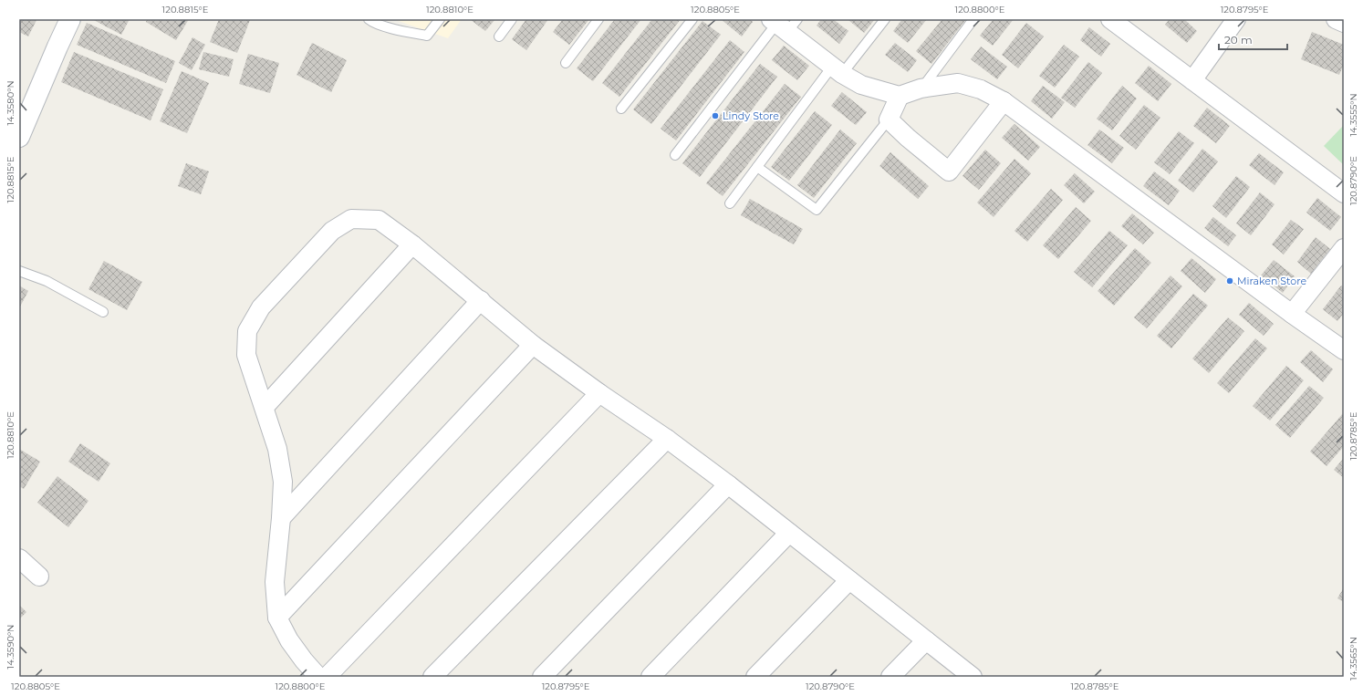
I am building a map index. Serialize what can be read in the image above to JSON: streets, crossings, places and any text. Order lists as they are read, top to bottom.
{
  "places": ["Lindy Store", "Miraken Store"],
  "scale_bar": "20 m",
  "coordinates": [
    "120.8815°E",
    "120.8810°E",
    "120.8805°E",
    "120.8800°E",
    "120.8795°E",
    "14.3580°N",
    "14.3555°N",
    "120.8790°E",
    "120.8785°E",
    "14.3590°N",
    "14.3565°N"
  ]
}
